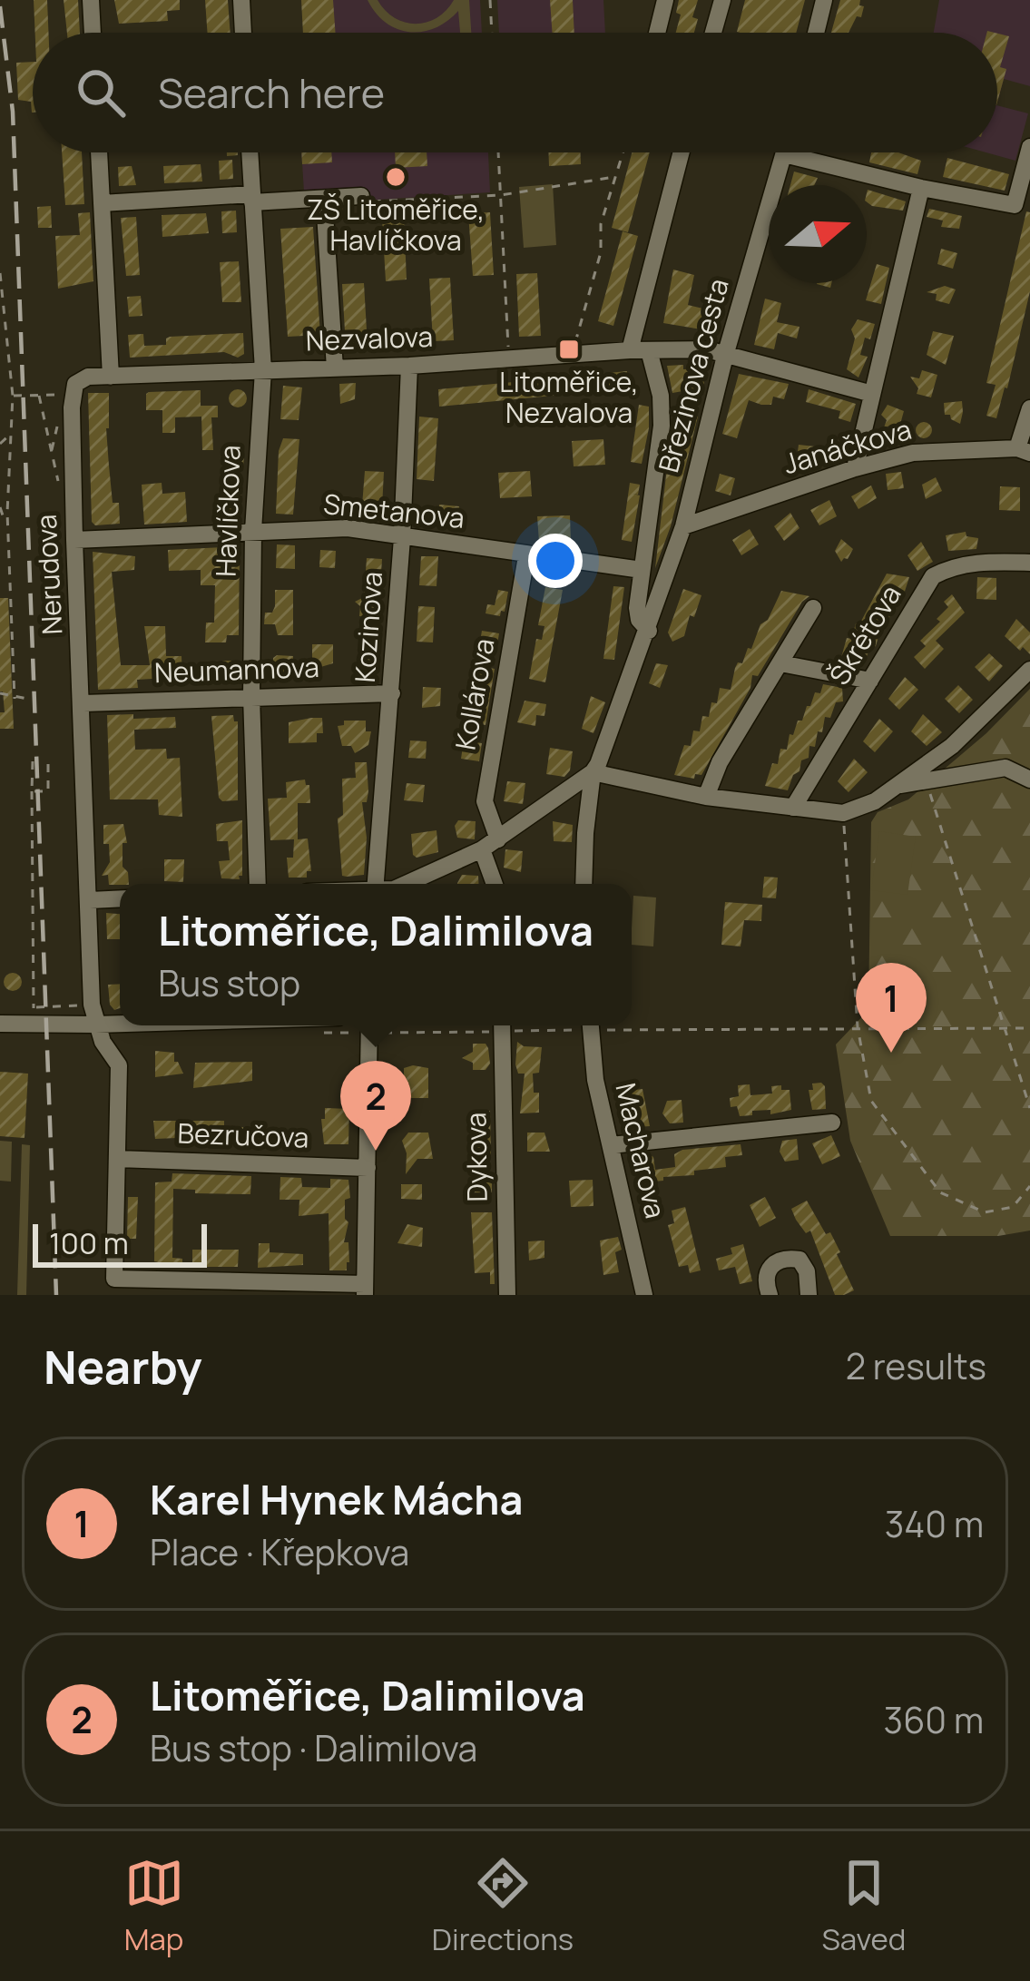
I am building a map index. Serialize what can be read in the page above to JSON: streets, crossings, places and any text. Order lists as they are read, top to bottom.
{
  "streets": {
    "street": [
      "Nezvalova",
      "Březinova cesta",
      "Janáčkova",
      "Havlíčkova",
      "Smetanova",
      "Nerudova",
      "Kozinova",
      "Škrétova",
      "Neumannova",
      "Kollárova",
      "Bezručova",
      "Macharova",
      "Dykova"
    ]
  },
  "crossings": [
    ["Nezvalova", "Březinova cesta"],
    ["Nezvalova", "Havlíčkova"],
    ["Nezvalova", "Nerudova"],
    ["Nezvalova", "Kozinova"],
    ["Březinova cesta", "Janáčkova"],
    ["Havlíčkova", "Smetanova"],
    ["Havlíčkova", "Neumannova"],
    ["Smetanova", "Nerudova"],
    ["Smetanova", "Kozinova"],
    ["Smetanova", "Kollárova"],
    ["Nerudova", "Neumannova"],
    ["Nerudova", "Bezručova"],
    ["Kozinova", "Neumannova"]
  ],
  "places": {
    "other": ["ZŠ Litoměřice, Havlíčkova"],
    "transit": ["Litoměřice, Nezvalova"]
  },
  "scale_bar": "100 m",
  "north": "right",
  "page": {
    "search": "Search here",
    "popup": ["Litoměřice, Dalimilova", "Bus stop"],
    "pins": ["1", "2"],
    "scale": "100 m",
    "heading": ["Nearby", "2 results"],
    "list": [
      {
        "mark": "1",
        "name": "Karel Hynek Mácha",
        "note": "Place · Křepkova",
        "value": "340 m"
      },
      {
        "mark": "2",
        "name": "Litoměřice, Dalimilova",
        "note": "Bus stop · Dalimilova",
        "value": "360 m"
      }
    ],
    "nav": ["Map", "Directions", "Saved"]
  }
}
